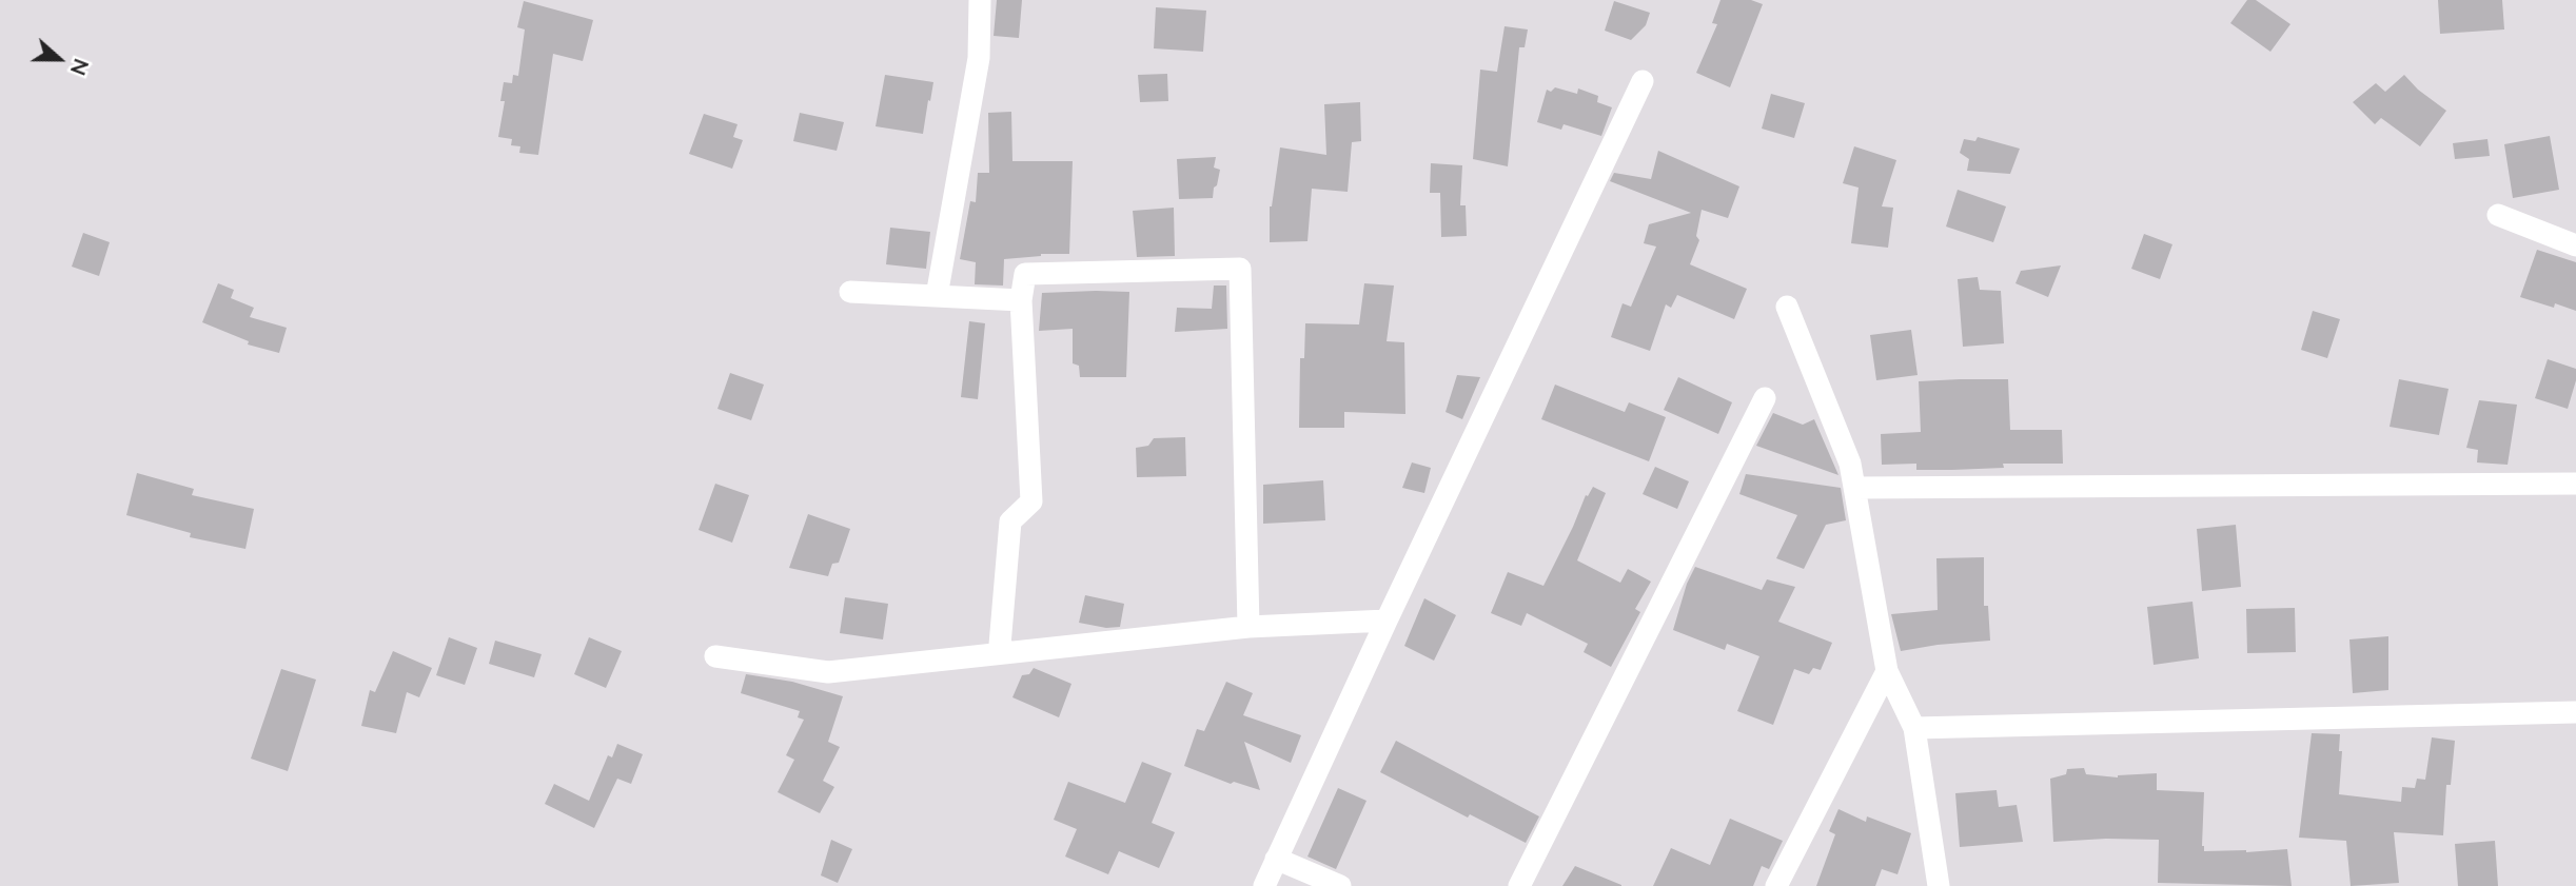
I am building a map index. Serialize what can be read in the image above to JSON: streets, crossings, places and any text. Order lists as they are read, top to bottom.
{
  "north": "right"
}
